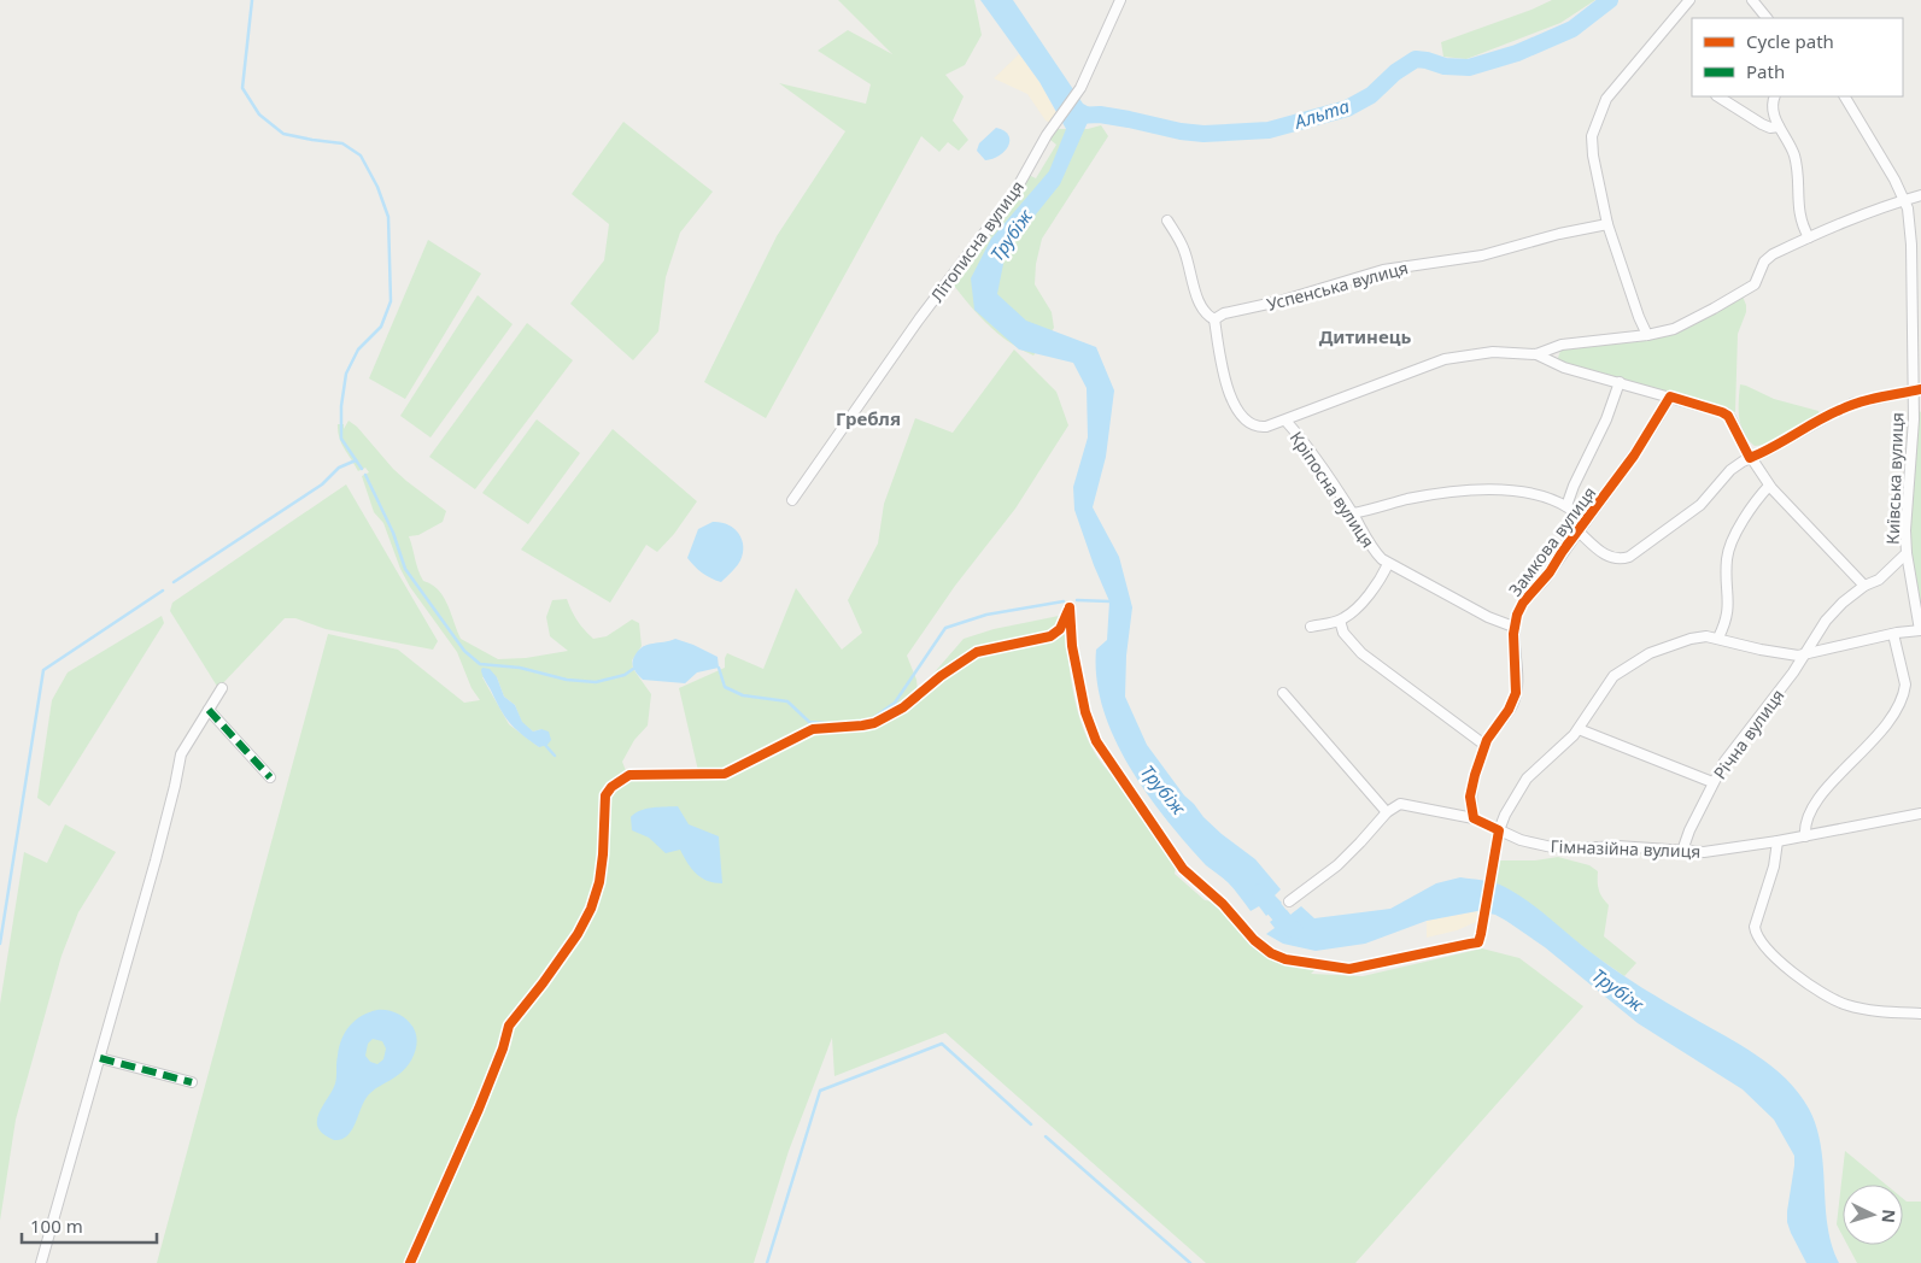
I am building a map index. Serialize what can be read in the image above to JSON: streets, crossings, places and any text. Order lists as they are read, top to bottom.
{
  "streets": {
    "street": [
      "Літописна вулиця",
      "Успенська вулиця",
      "Київська вулиця",
      "Кріпосна вулиця",
      "Замкова вулиця",
      "Річна вулиця",
      "Гімназійна вулиця"
    ]
  },
  "crossings": [
    ["Успенська вулиця", "Кріпосна вулиця"],
    ["Київська вулиця", "Річна вулиця"],
    ["Кріпосна вулиця", "Замкова вулиця"],
    ["Замкова вулиця", "Гімназійна вулиця"],
    ["Річна вулиця", "Гімназійна вулиця"]
  ],
  "districts": ["Дитинець", "Гребля"],
  "water": ["Альта", "Трубіж"],
  "legend": ["Cycle path", "Path"],
  "scale_bar": "100 m",
  "north": "right"
}
